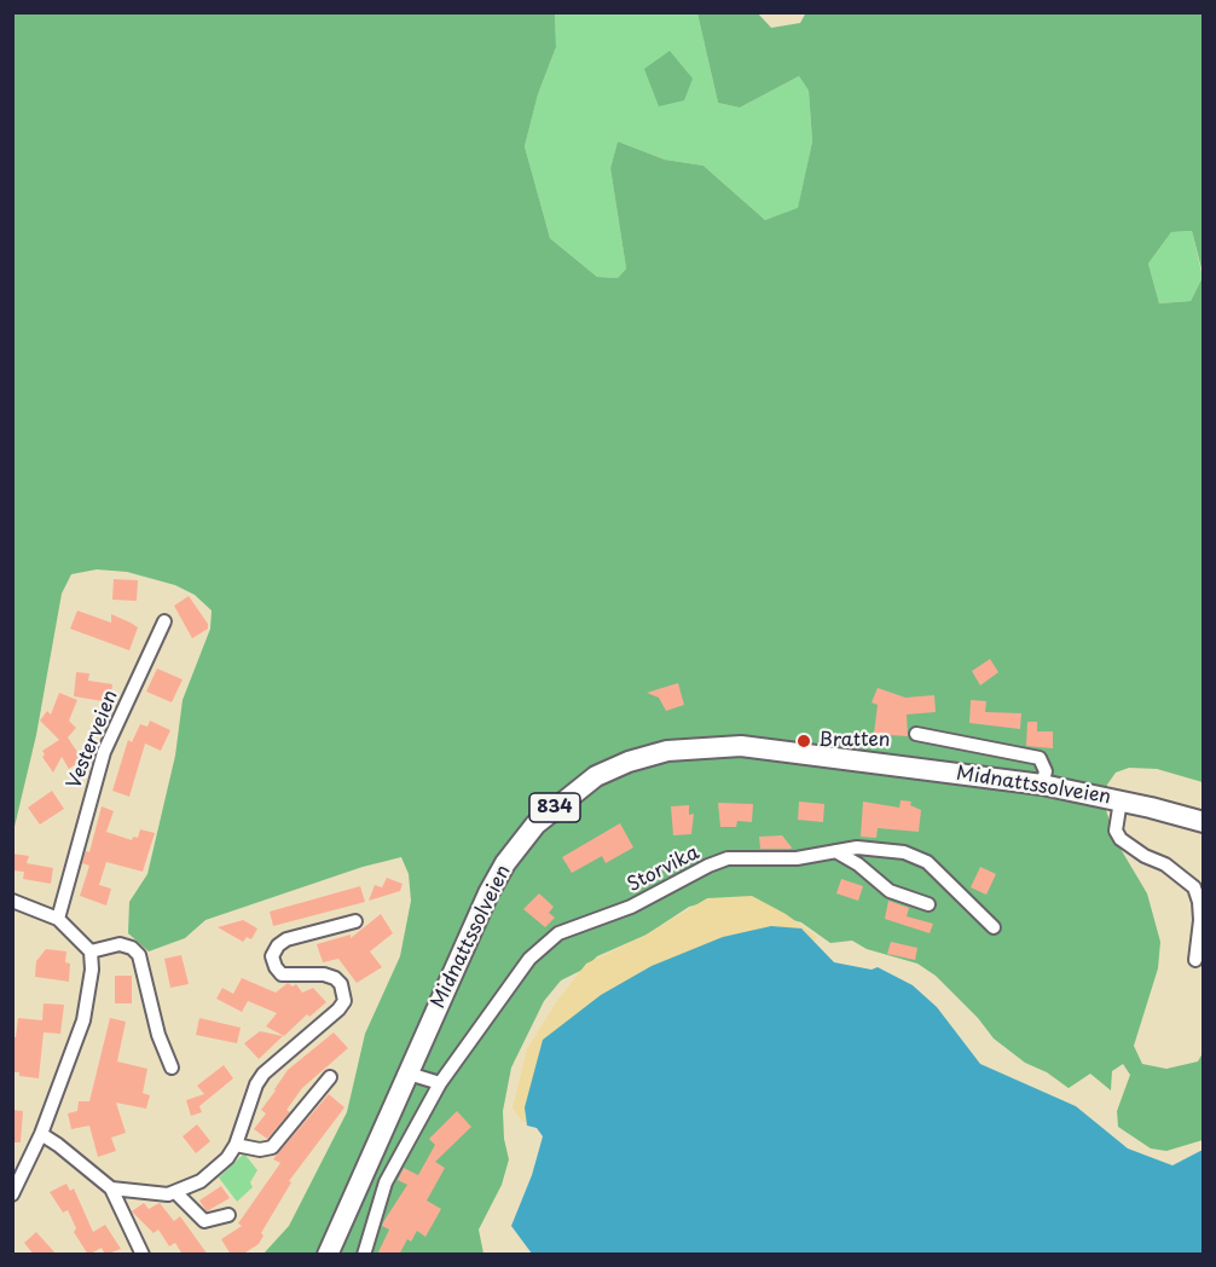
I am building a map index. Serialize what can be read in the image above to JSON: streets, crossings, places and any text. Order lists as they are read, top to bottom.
{
  "streets": {
    "main road": ["Midnattssolveien", "834"],
    "street": ["Vesterveien", "Storvika"]
  },
  "places": ["Bratten"]
}
